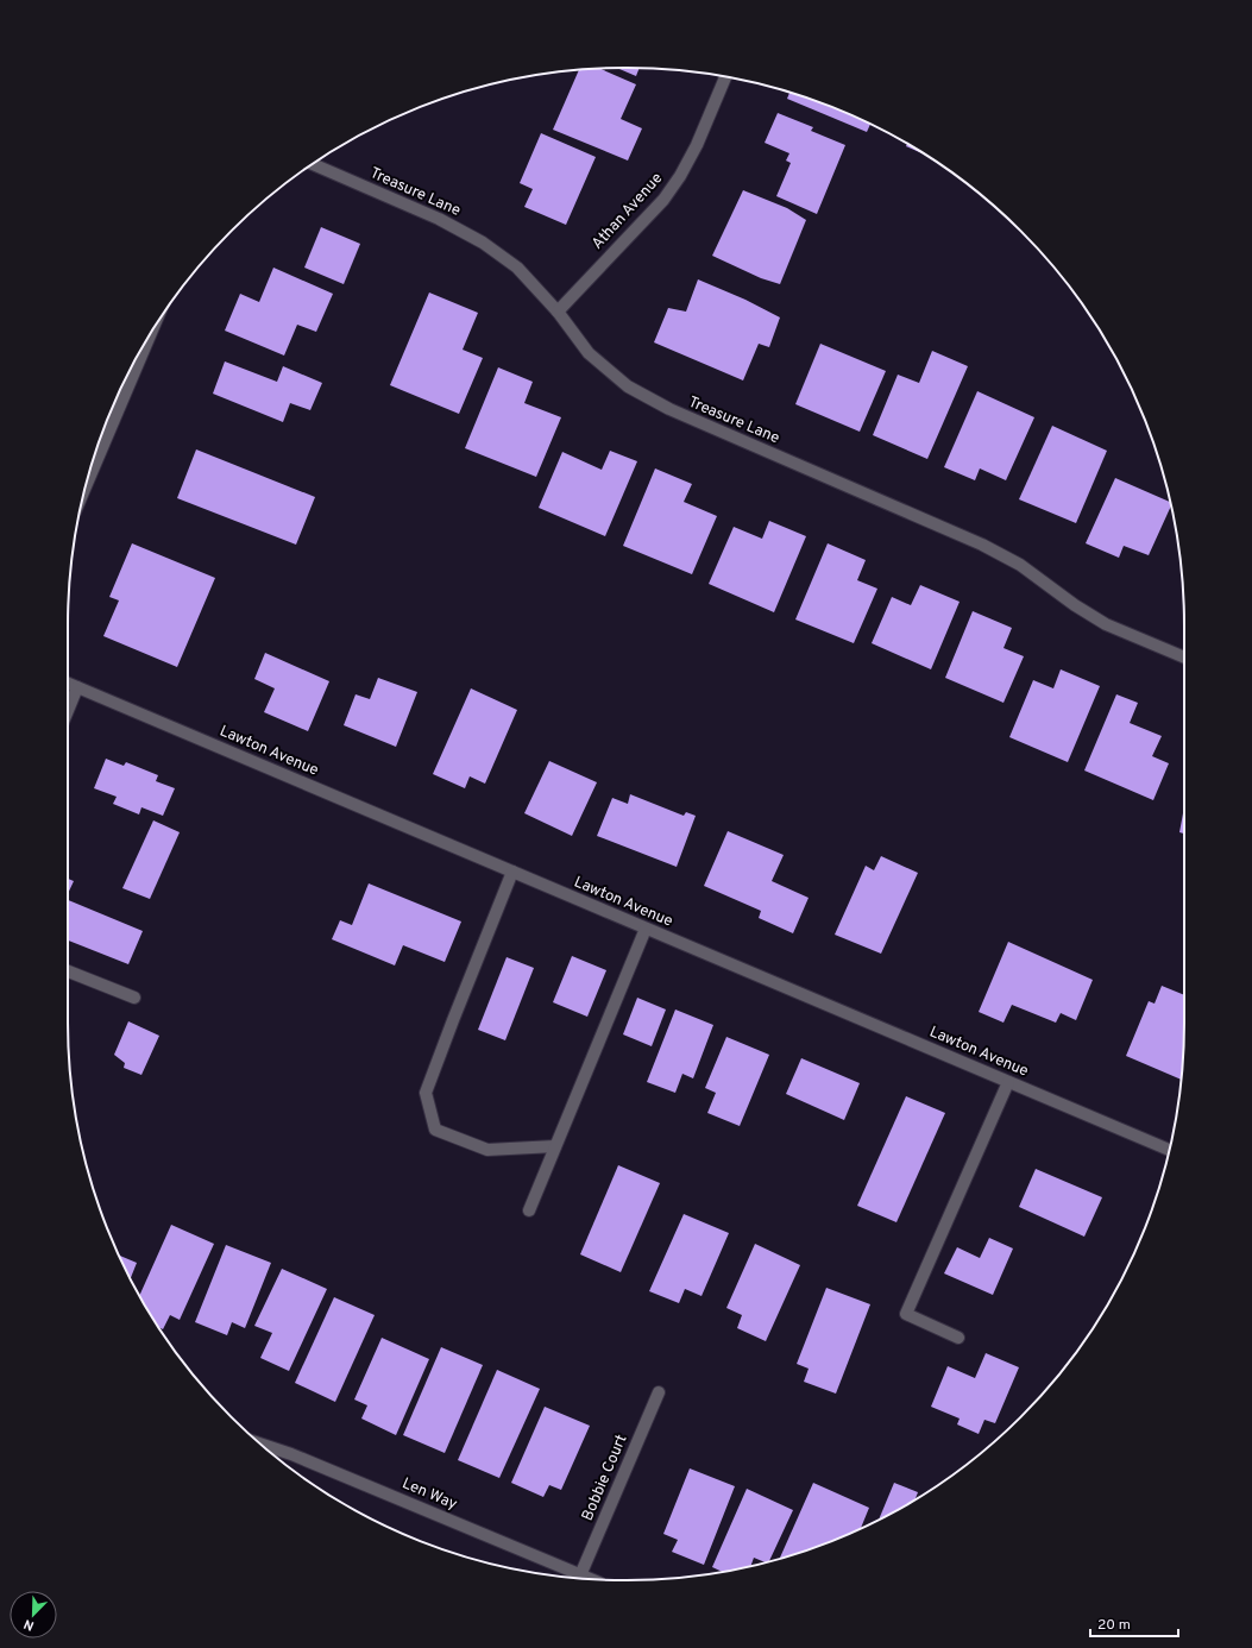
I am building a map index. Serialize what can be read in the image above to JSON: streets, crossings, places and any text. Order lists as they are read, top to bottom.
{
  "streets": {
    "street": [
      "Treasure Lane",
      "Athan Avenue",
      "Lawton Avenue",
      "Bobbie Court",
      "Len Way"
    ]
  },
  "crossings": [
    ["Treasure Lane", "Athan Avenue"],
    ["Bobbie Court", "Len Way"]
  ],
  "scale_bar": "20 m",
  "north": "bottom left"
}
